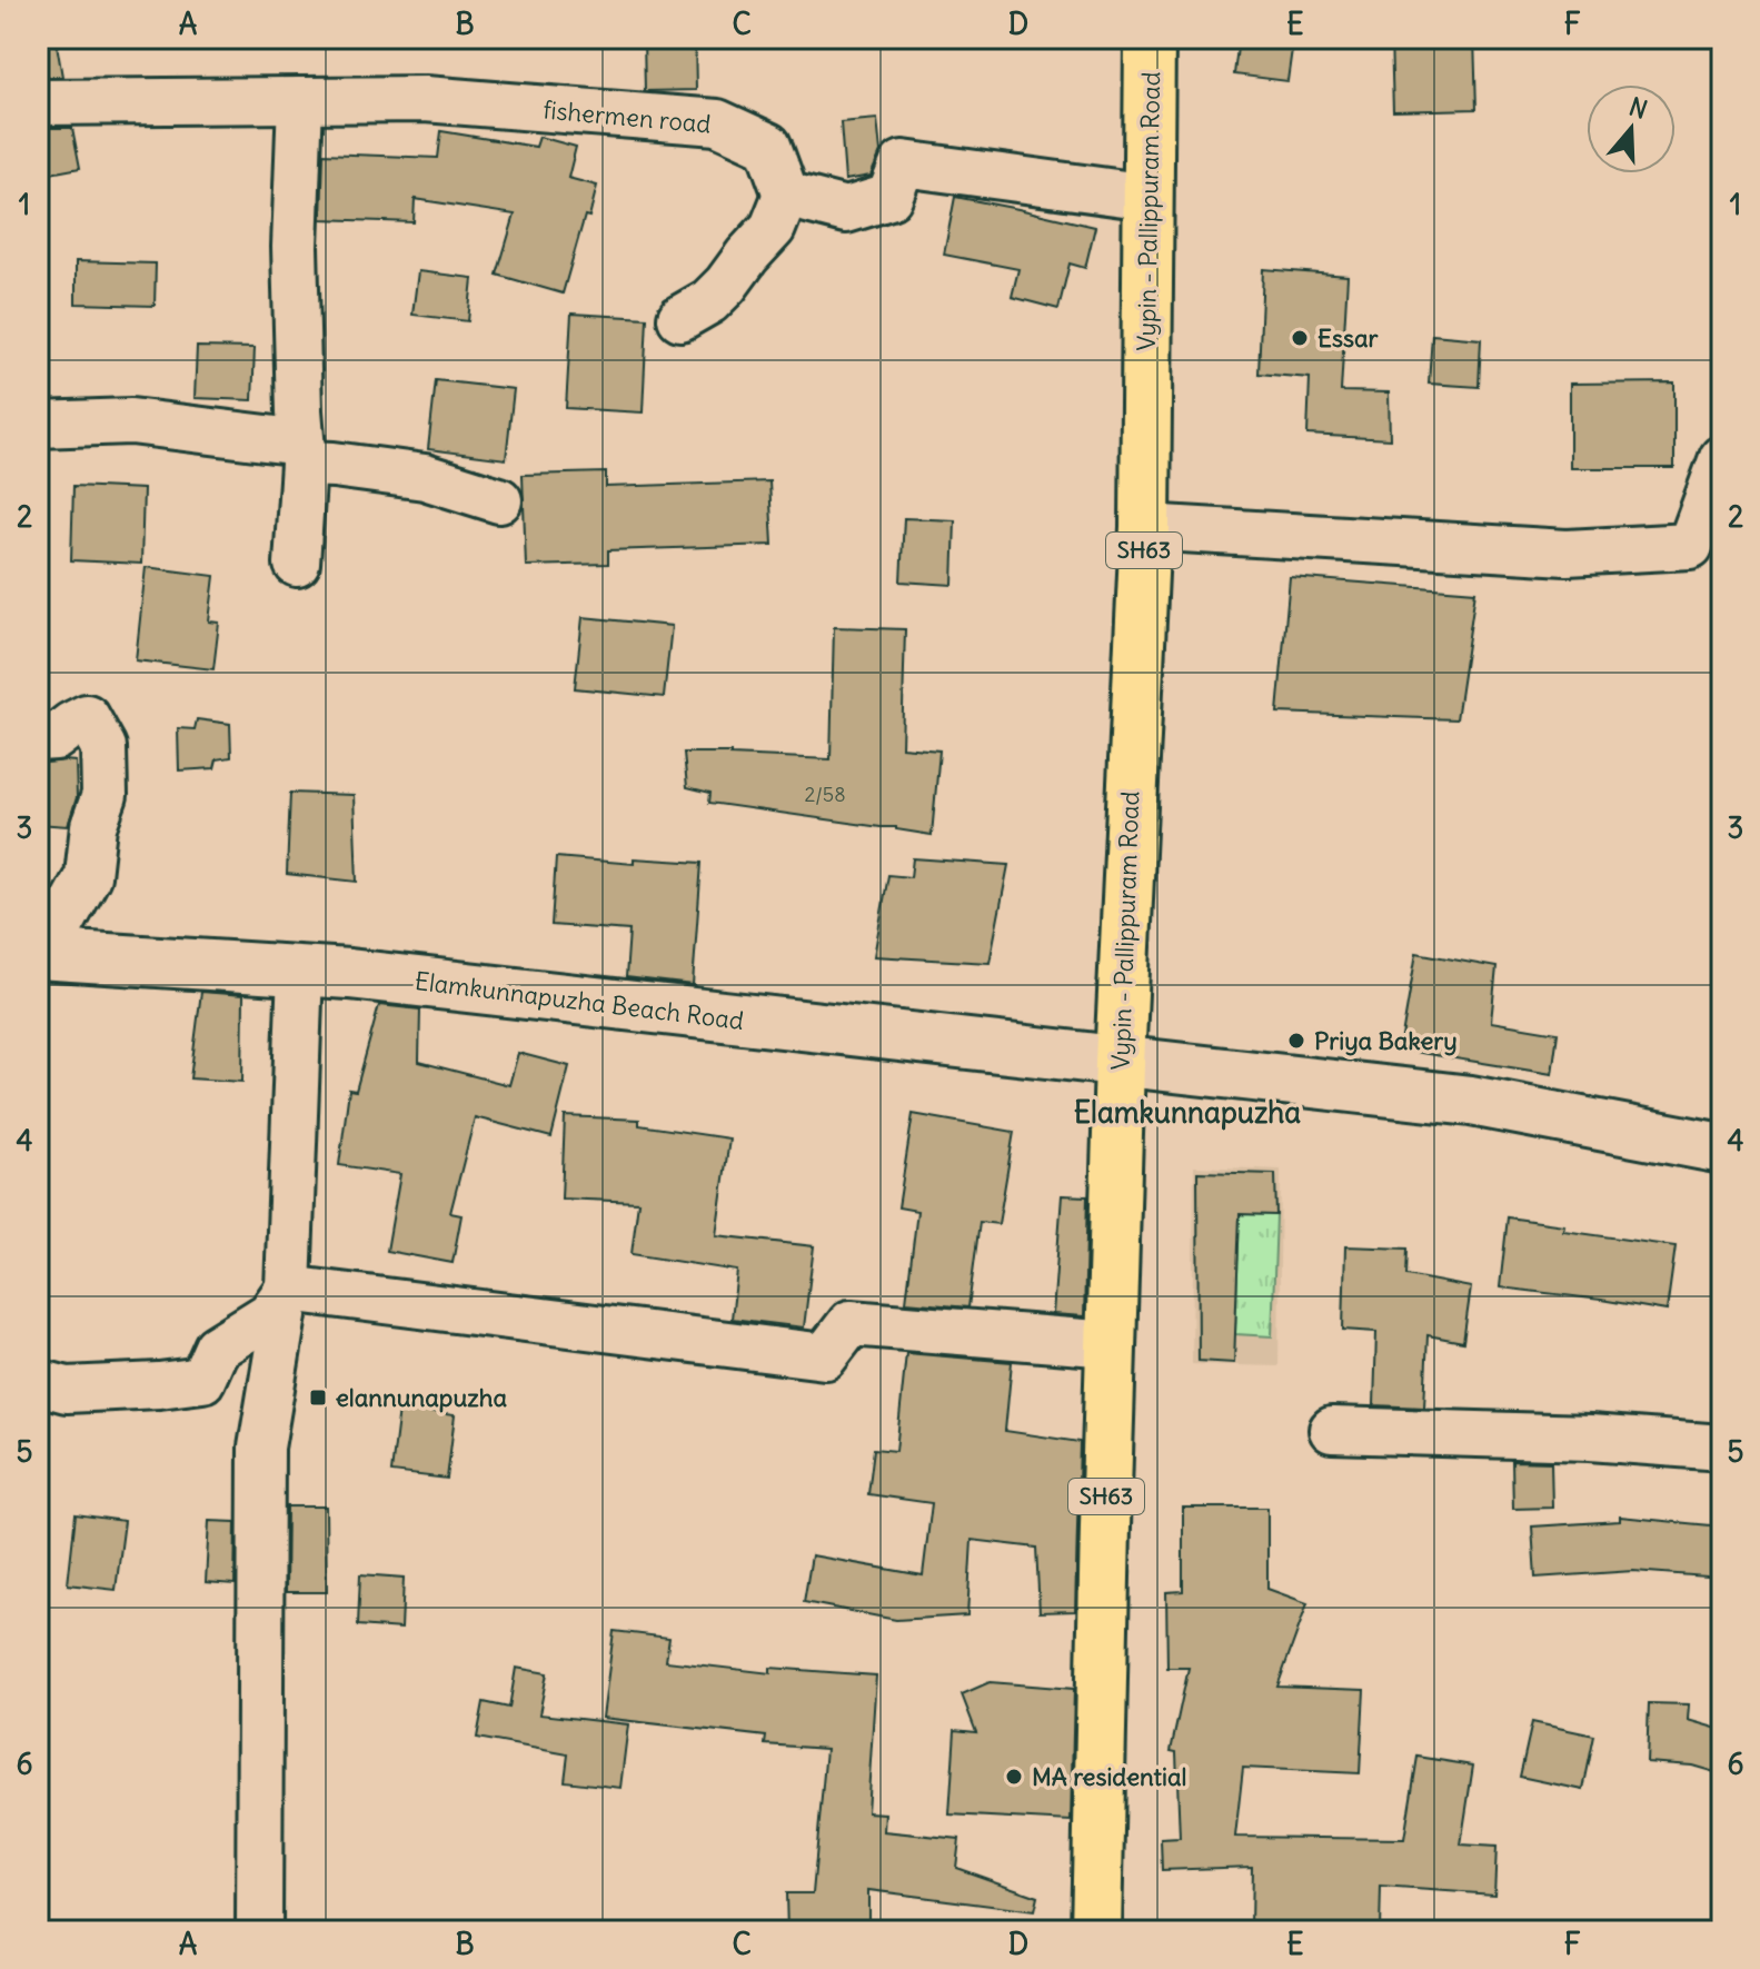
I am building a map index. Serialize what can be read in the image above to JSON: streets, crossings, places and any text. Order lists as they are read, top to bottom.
{
  "streets": {
    "main road": ["Vypin - Pallippuram Road", "SH63", "Elamkunnapuzha Beach Road"],
    "street": ["fishermen road"]
  },
  "crossings": [
    ["Vypin - Pallippuram Road", "Elamkunnapuzha Beach Road"]
  ],
  "districts": ["Elamkunnapuzha"],
  "places": {
    "other": ["Essar", "Priya Bakery", "MA residential"],
    "transit": ["elannunapuzha"]
  },
  "house_numbers": ["2/58"],
  "north": "top",
  "grid": {
    "columns": [
      "A",
      "B",
      "C",
      "D",
      "E",
      "F"
    ],
    "rows": [
      "1",
      "2",
      "3",
      "4",
      "5",
      "6"
    ]
  }
}
